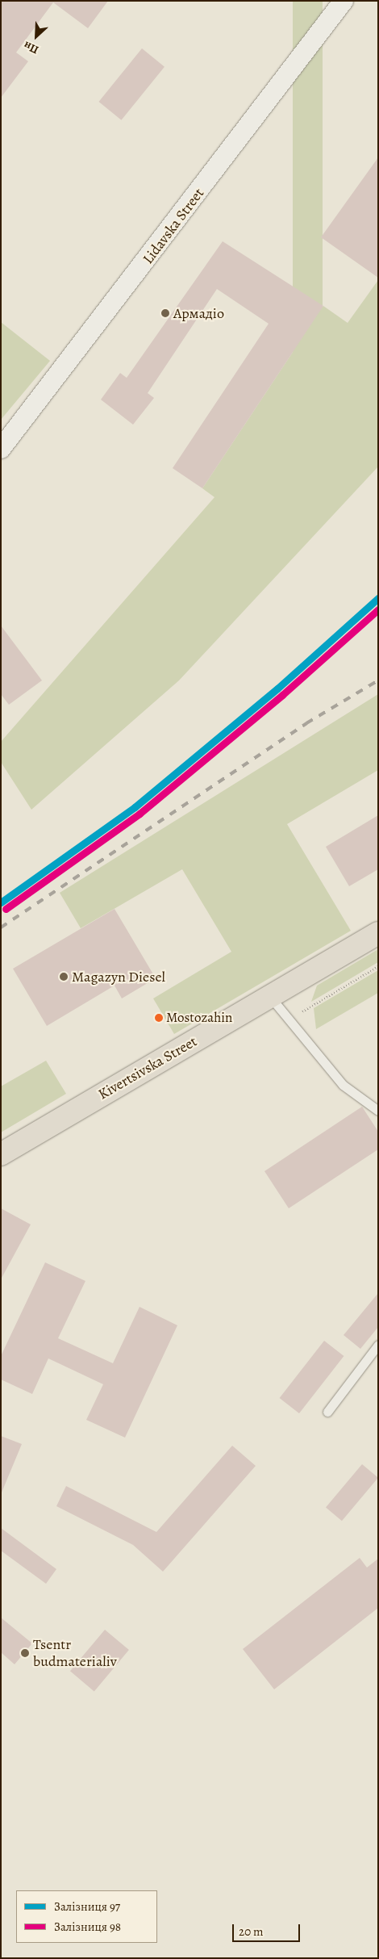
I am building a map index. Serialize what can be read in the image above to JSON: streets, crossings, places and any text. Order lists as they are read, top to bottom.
{
  "streets": {
    "main road": ["Kivertsivska Street"],
    "street": ["Lidavska Street"]
  },
  "places": [
    "Армадіо",
    "Magazyn Diesel",
    "Mostozahin",
    "Tsentr budmaterialiv"
  ],
  "lines": ["rail line 97", "rail line 98"],
  "legend": ["Залізниця 97", "Залізниця 98"],
  "scale_bar": "20 m",
  "north": "bottom left"
}
